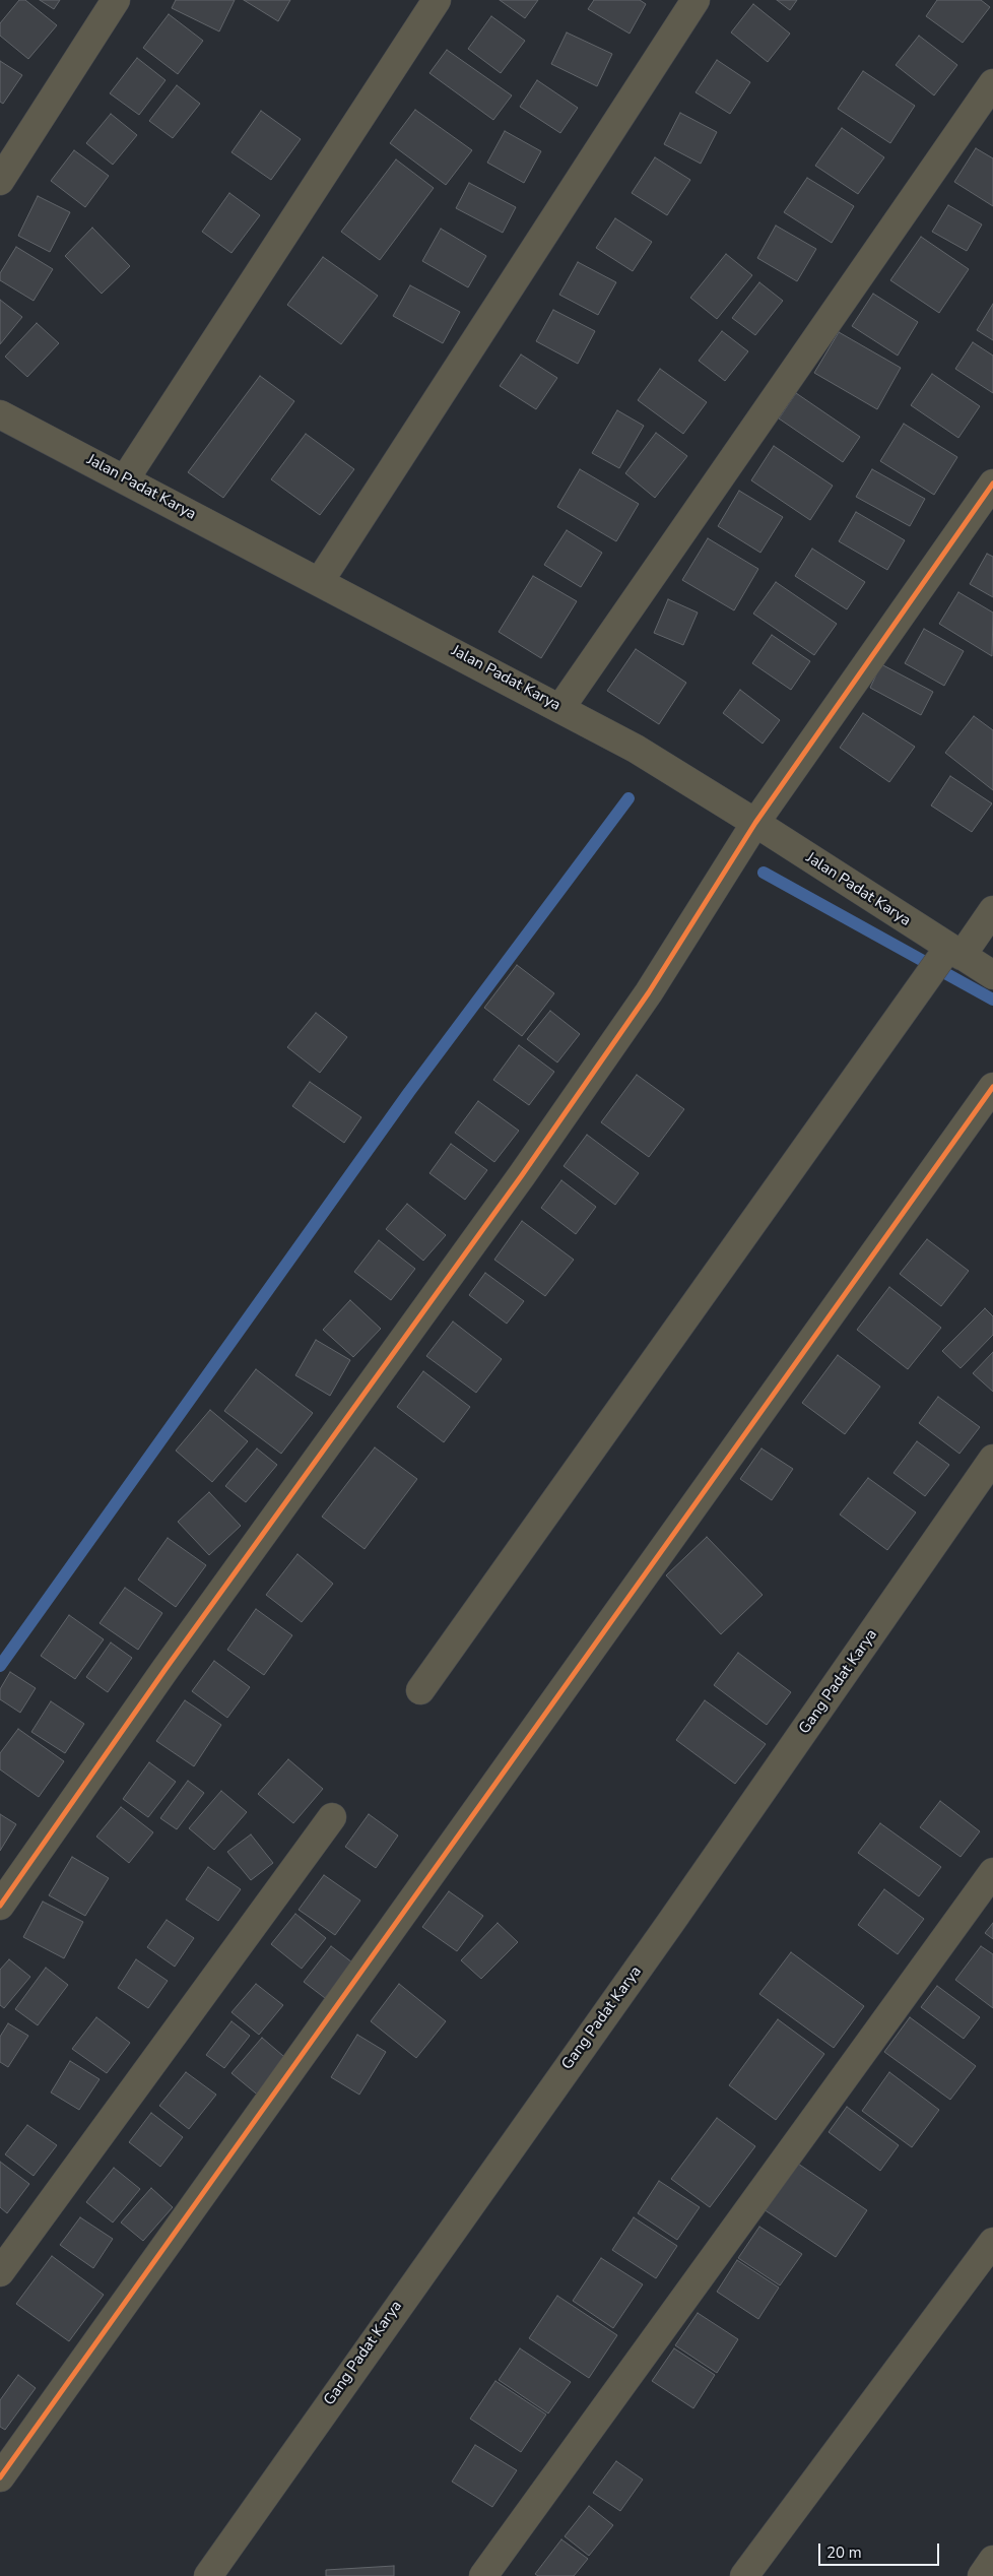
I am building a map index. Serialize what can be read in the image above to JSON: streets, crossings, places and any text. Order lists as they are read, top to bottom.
{
  "streets": {
    "street": ["Jalan Padat Karya", "Gang Padat Karya"]
  },
  "scale_bar": "20 m"
}
